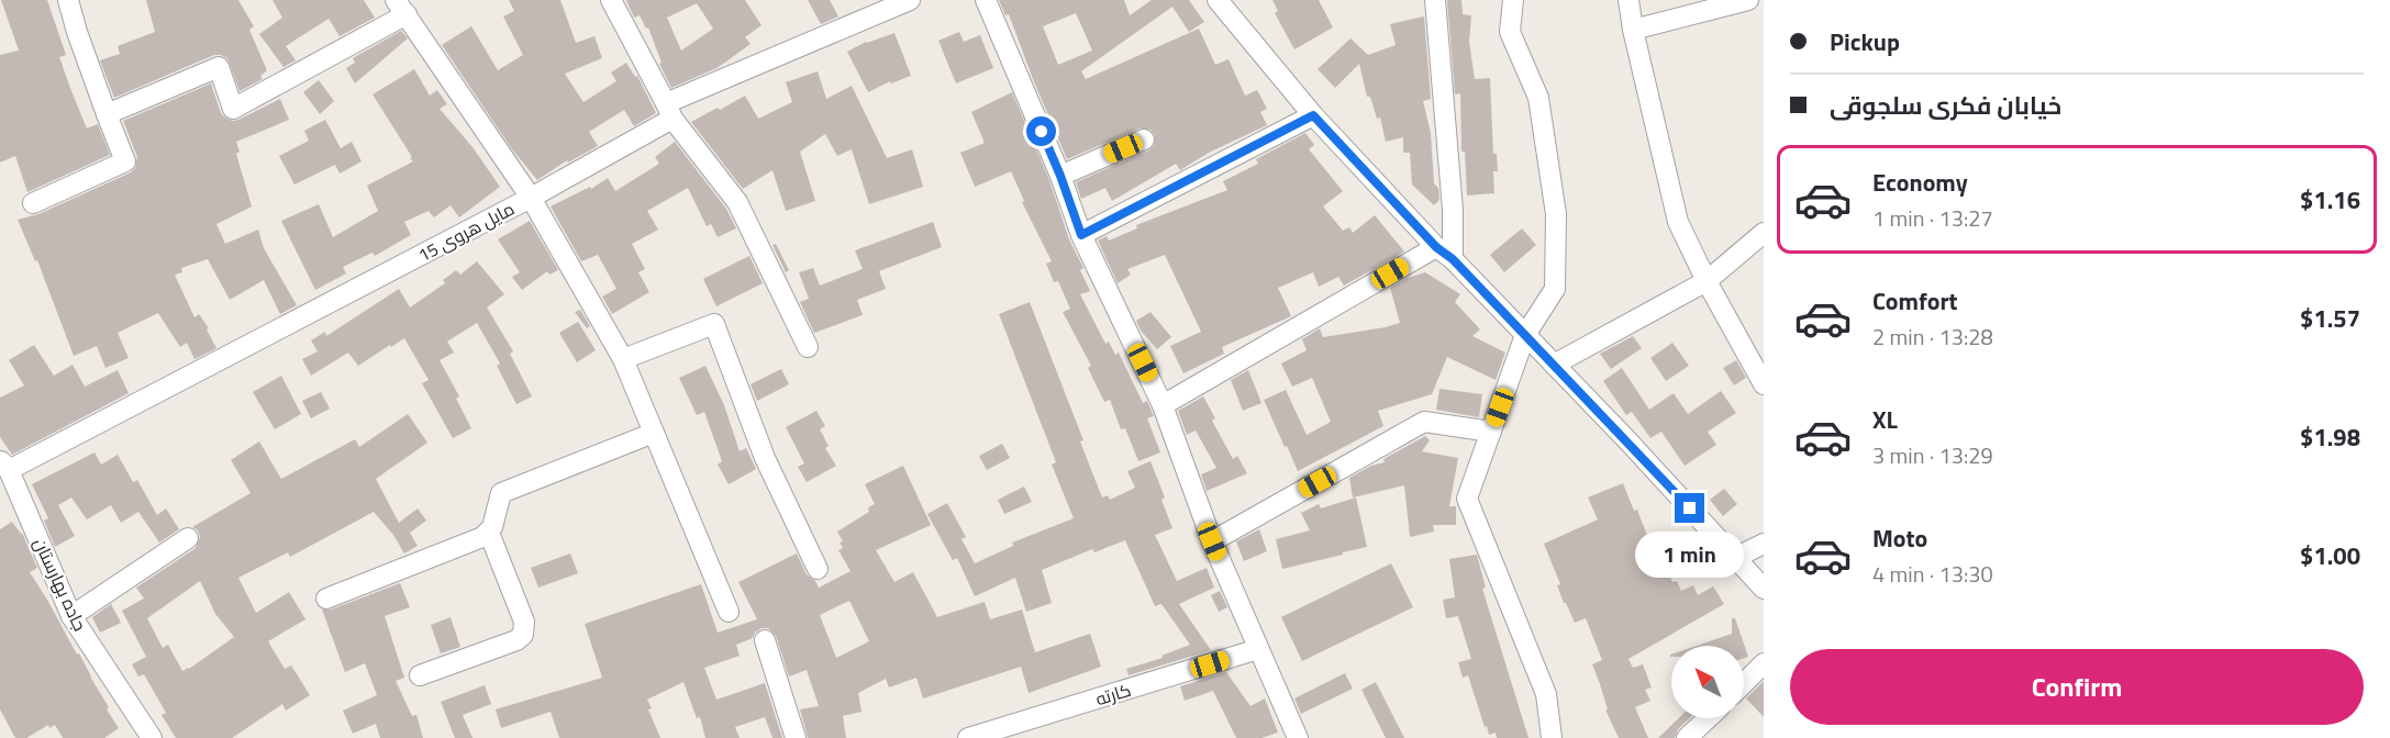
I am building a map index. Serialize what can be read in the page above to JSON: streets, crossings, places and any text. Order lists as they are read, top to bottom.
{
  "streets": {
    "street": ["مایل هروی 15", "جاده بهارستان", "کارته"]
  },
  "crossings": [
    ["مایل هروی 15", "جاده بهارستان"]
  ],
  "north": "top left",
  "page": {
    "banner": ["Pickup", "خیابان فکری سلجوقی"],
    "list": [
      {
        "name": "Economy",
        "note": "1 min · 13:27",
        "value": "$1.16"
      },
      {
        "name": "Comfort",
        "note": "2 min · 13:28",
        "value": "$1.57"
      },
      {
        "name": "XL",
        "note": "3 min · 13:29",
        "value": "$1.98"
      },
      {
        "name": "Moto",
        "note": "4 min · 13:30",
        "value": "$1.00"
      }
    ],
    "bubble": "1 min",
    "buttons": "Confirm"
  }
}
